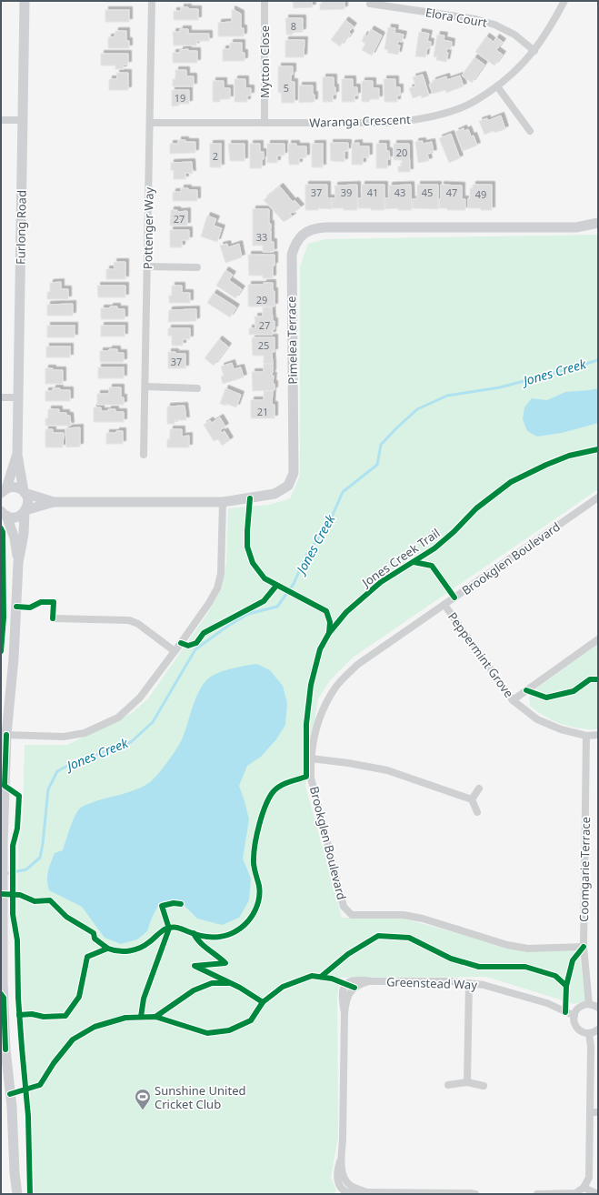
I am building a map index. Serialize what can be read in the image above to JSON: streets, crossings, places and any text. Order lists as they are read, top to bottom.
{
  "streets": {
    "main road": ["Furlong Road", "Pimelea Terrace"],
    "street": [
      "Elora Court",
      "Mytton Close",
      "Waranga Crescent",
      "Pottenger Way",
      "Brookglen Boulevard",
      "Peppermint Grove",
      "Coomgarie Terrace",
      "Greenstead Way"
    ],
    "cycle path": ["Jones Creek Trail"]
  },
  "crossings": [
    ["Elora Court", "Waranga Crescent"],
    ["Mytton Close", "Waranga Crescent"],
    ["Waranga Crescent", "Pottenger Way"],
    ["Furlong Road", "Pimelea Terrace"],
    ["Brookglen Boulevard", "Peppermint Grove"],
    ["Brookglen Boulevard", "Coomgarie Terrace"],
    ["Peppermint Grove", "Coomgarie Terrace"]
  ],
  "water": ["Jones Creek"],
  "places": {
    "sports": ["Sunshine United Cricket Club"]
  },
  "house_numbers": [
    "8",
    "5",
    "19",
    "20",
    "2",
    "37",
    "39",
    "41",
    "43",
    "45",
    "47",
    "49",
    "27",
    "33",
    "29",
    "27",
    "25",
    "37",
    "21"
  ]
}
